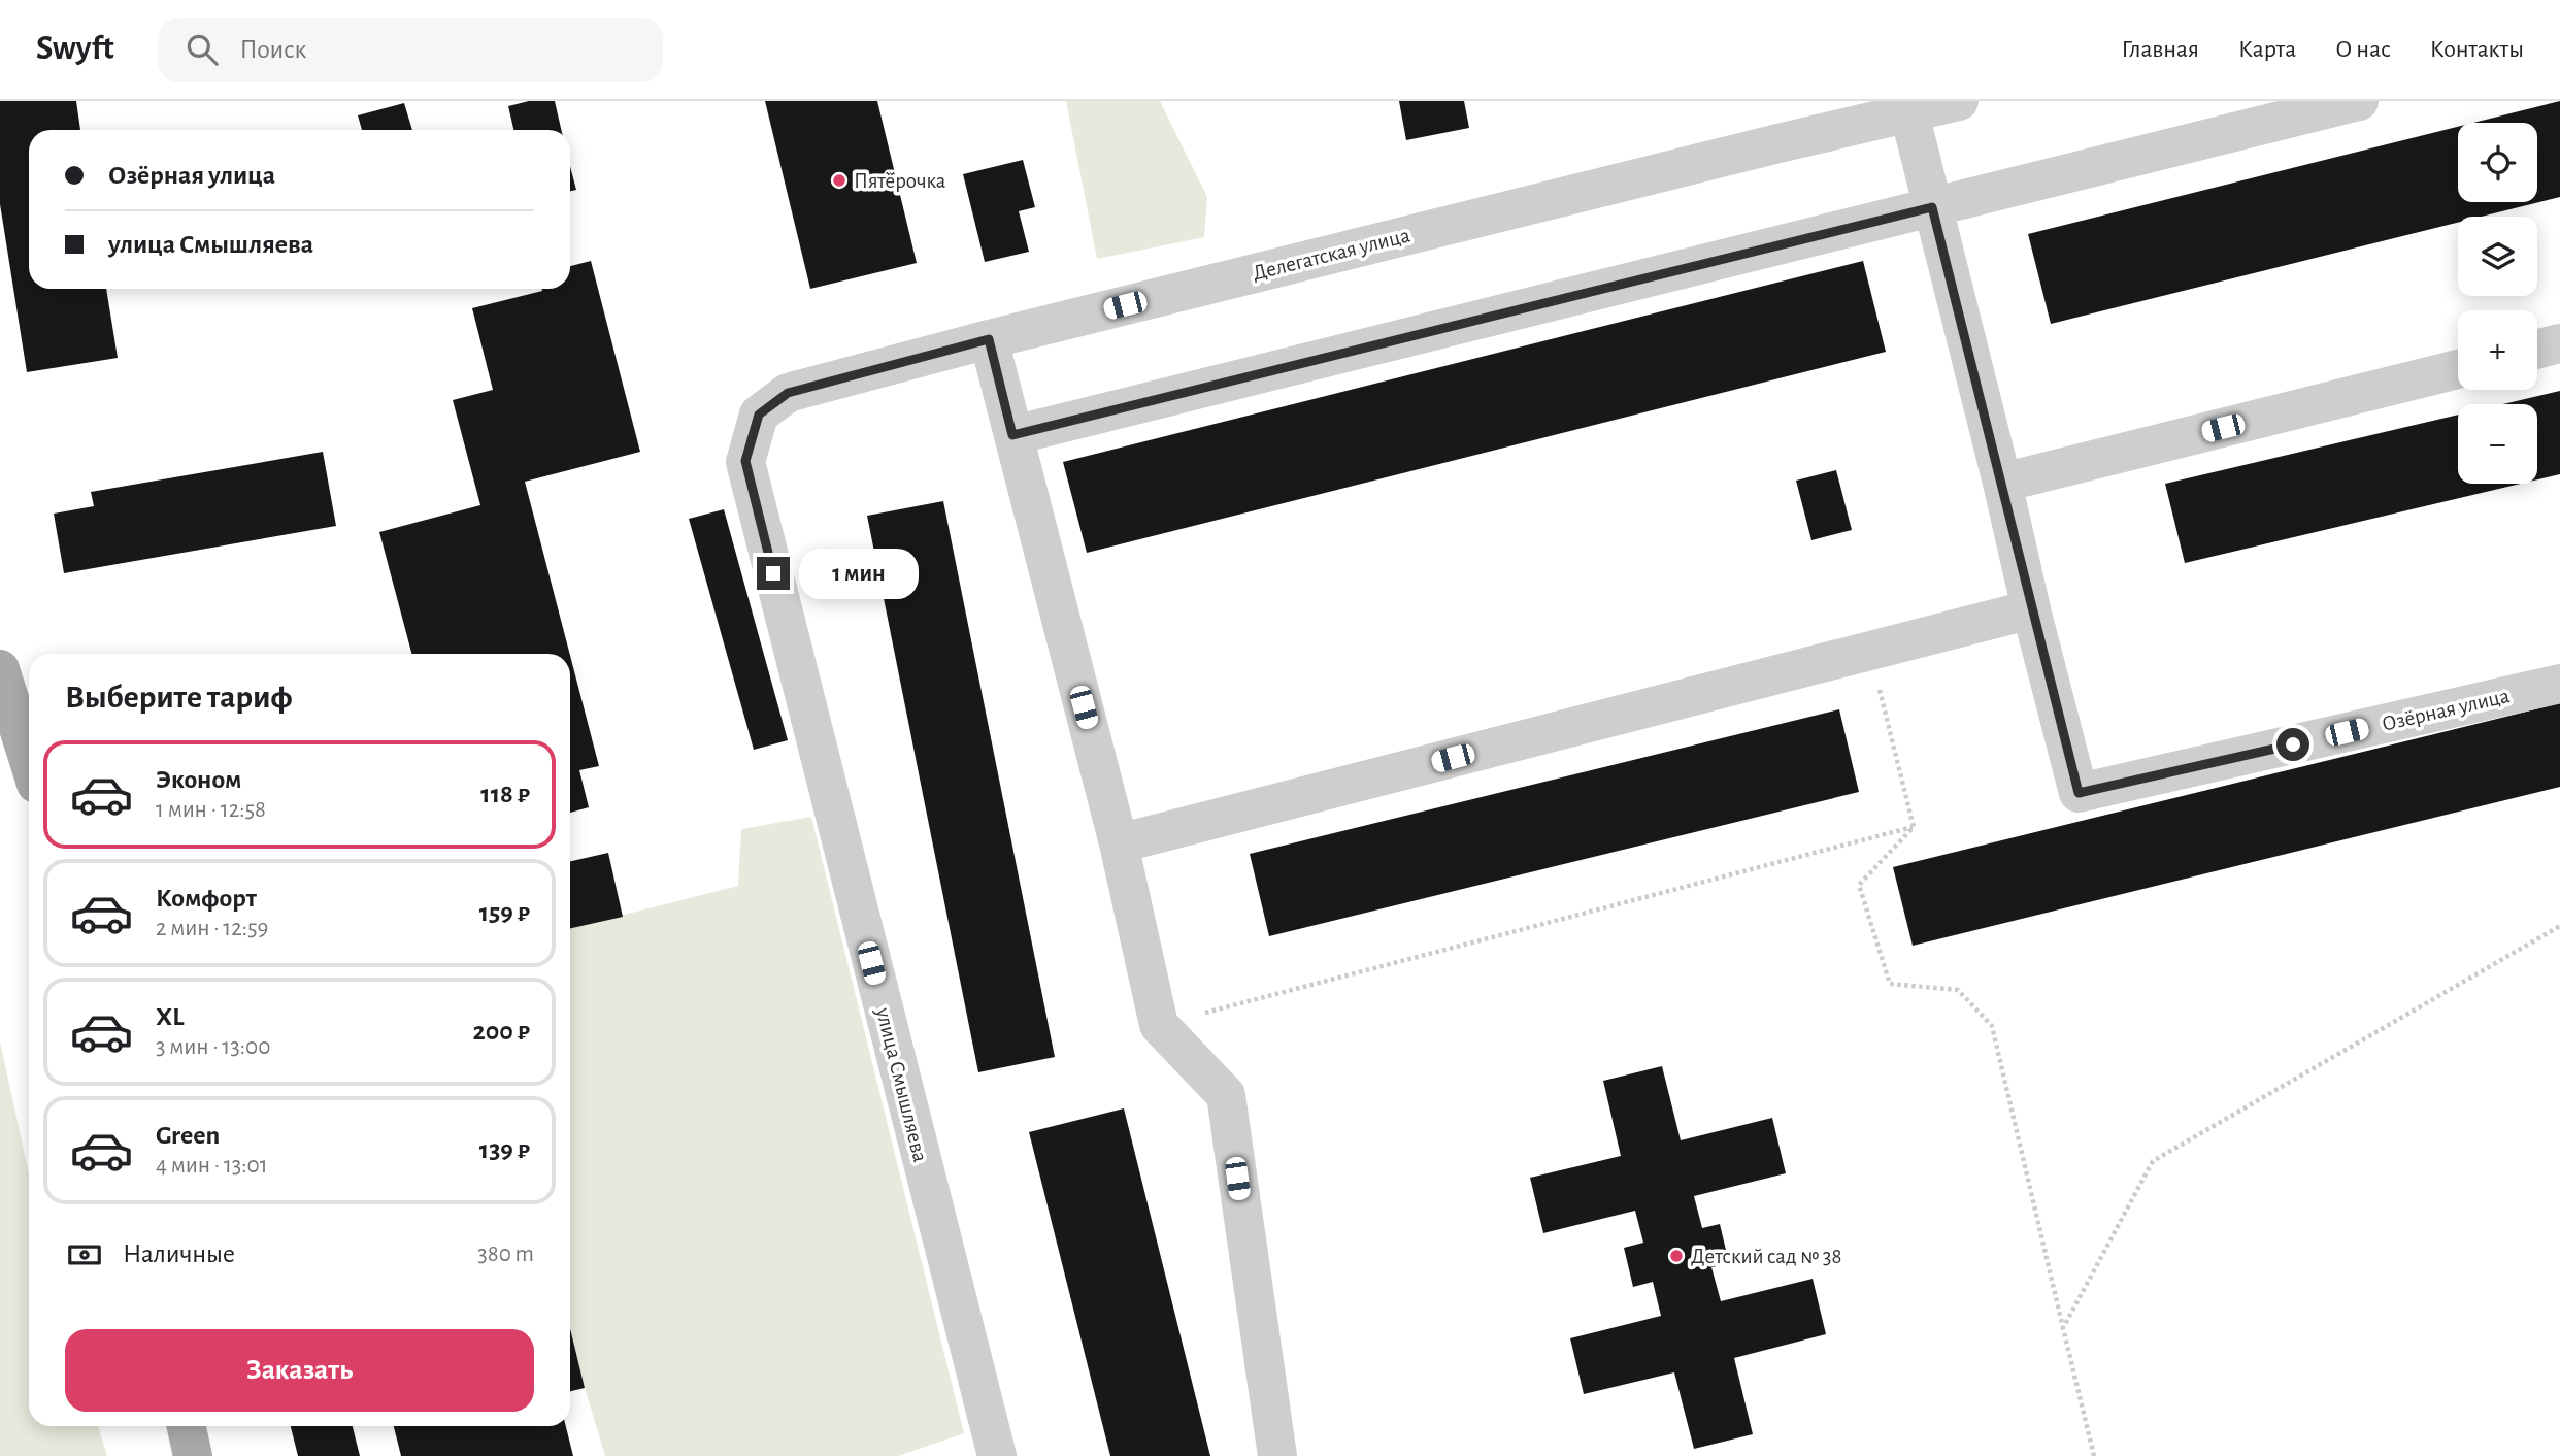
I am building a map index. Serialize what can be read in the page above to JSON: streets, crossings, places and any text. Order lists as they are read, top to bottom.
{
  "streets": {
    "street": ["Делегатская улица", "Озёрная улица", "улица Смышляева"]
  },
  "crossings": [
    ["Делегатская улица", "улица Смышляева"]
  ],
  "places": ["Пятёрочка", "Детский сад № 38"],
  "page": {
    "header": "Swyft",
    "search": "Поиск",
    "nav": [
      "Главная",
      "Карта",
      "О нас",
      "Контакты"
    ],
    "map_buttons": ["+", "−"],
    "banner": ["Озёрная улица", "улица Смышляева"],
    "bubble": "1 мин",
    "heading": "Выберите тариф",
    "list": [
      {
        "name": "Эконом",
        "note": "1 мин · 12:58",
        "value": "118 ₽"
      },
      {
        "name": "Комфорт",
        "note": "2 мин · 12:59",
        "value": "159 ₽"
      },
      {
        "name": "XL",
        "note": "3 мин · 13:00",
        "value": "200 ₽"
      },
      {
        "name": "Green",
        "note": "4 мин · 13:01",
        "value": "139 ₽"
      }
    ],
    "pay": ["Наличные", "380 m"],
    "buttons": "Заказать"
  }
}
